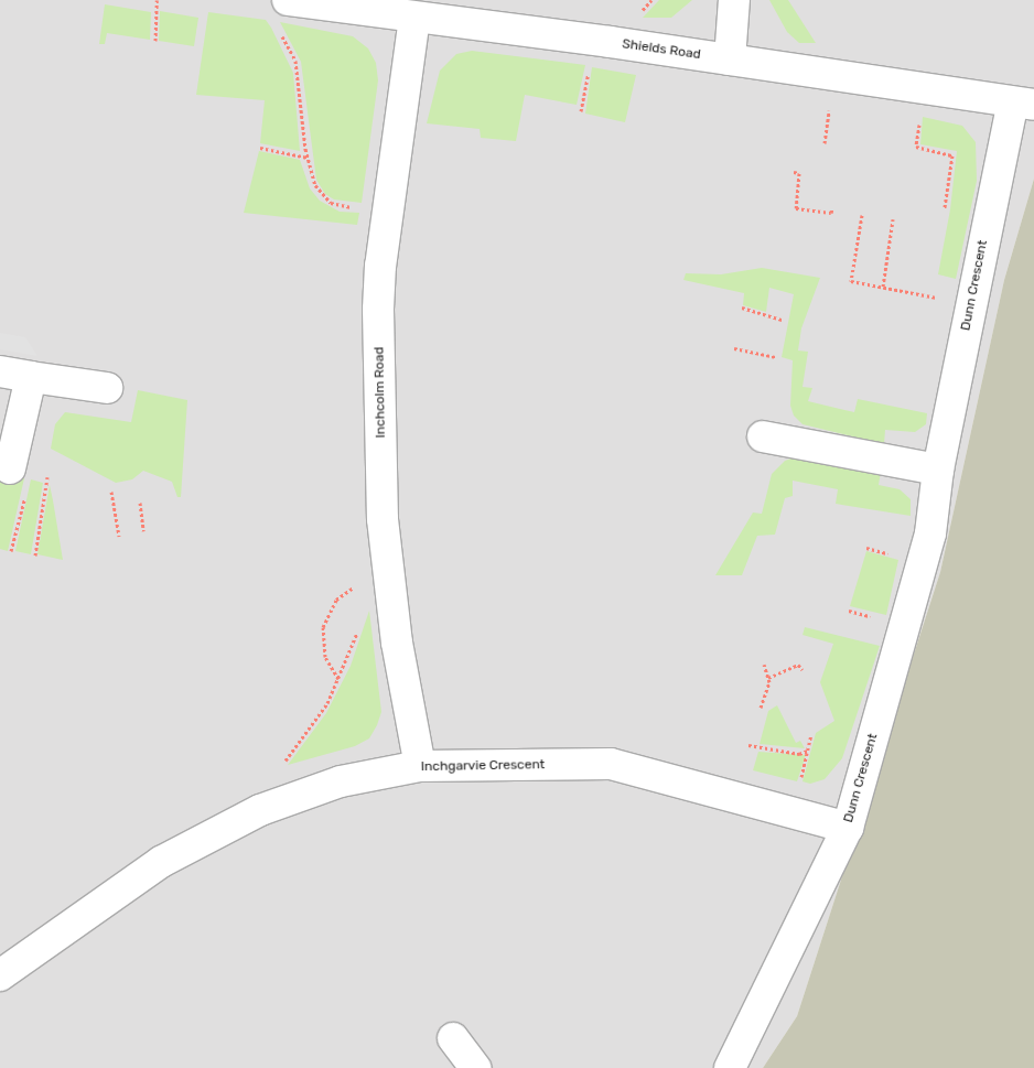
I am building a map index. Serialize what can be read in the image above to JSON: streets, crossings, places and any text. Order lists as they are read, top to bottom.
{
  "streets": {
    "street": [
      "Shields Road",
      "Dunn Crescent",
      "Inchcolm Road",
      "Inchgarvie Crescent"
    ]
  },
  "crossings": [
    ["Shields Road", "Dunn Crescent"],
    ["Shields Road", "Inchcolm Road"],
    ["Dunn Crescent", "Inchgarvie Crescent"],
    ["Inchcolm Road", "Inchgarvie Crescent"]
  ]
}
